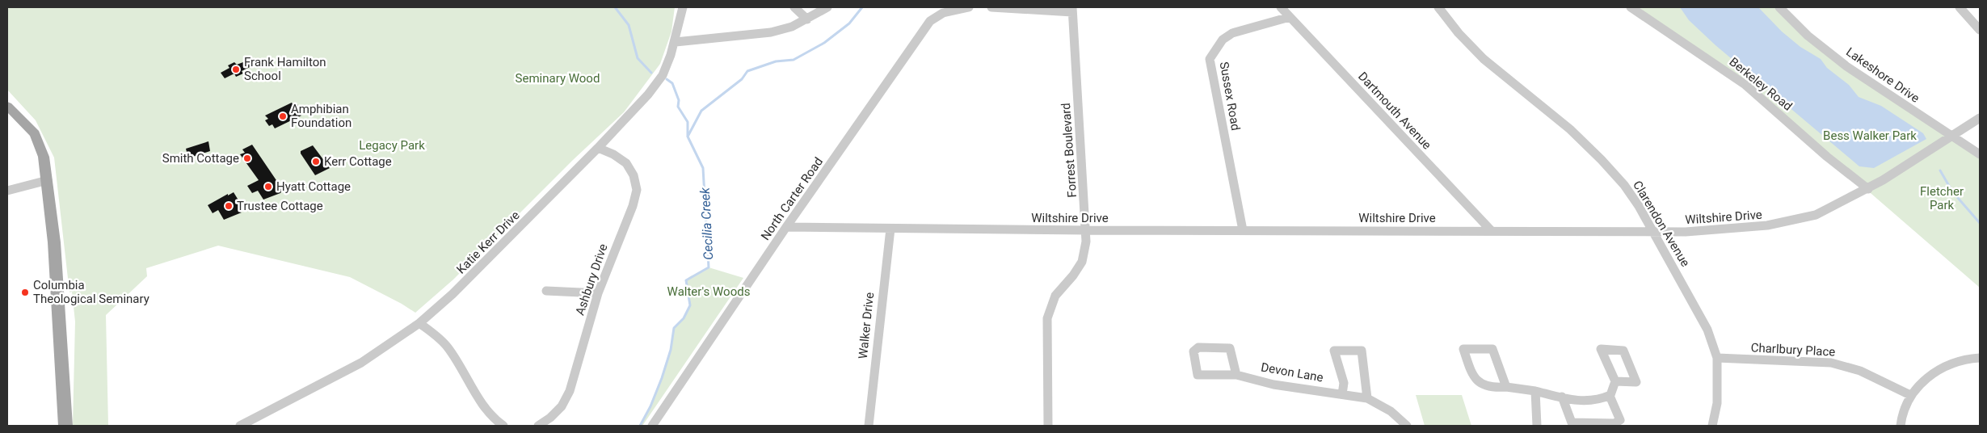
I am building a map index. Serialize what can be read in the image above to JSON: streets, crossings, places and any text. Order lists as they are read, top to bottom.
{
  "streets": {
    "street": [
      "Lakeshore Drive",
      "Berkeley Road",
      "Sussex Road",
      "Dartmouth Avenue",
      "Forrest Boulevard",
      "North Carter Road",
      "Wiltshire Drive",
      "Clarendon Avenue",
      "Katie Kerr Drive",
      "Ashbury Drive",
      "Walker Drive",
      "Charlbury Place",
      "Devon Lane"
    ]
  },
  "crossings": [
    ["Lakeshore Drive", "Wiltshire Drive"],
    ["Berkeley Road", "Wiltshire Drive"],
    ["Sussex Road", "Dartmouth Avenue"],
    ["Sussex Road", "Wiltshire Drive"],
    ["Dartmouth Avenue", "Wiltshire Drive"],
    ["Forrest Boulevard", "Wiltshire Drive"],
    ["North Carter Road", "Wiltshire Drive"],
    ["Wiltshire Drive", "Clarendon Avenue"],
    ["Wiltshire Drive", "Walker Drive"],
    ["Clarendon Avenue", "Charlbury Place"],
    ["Katie Kerr Drive", "Ashbury Drive"]
  ],
  "water": ["Cecilia Creek"],
  "parks": [
    "Seminary Wood",
    "Bess Walker Park",
    "Legacy Park",
    "Fletcher Park",
    "Walter's Woods"
  ],
  "places": [
    "Frank Hamilton School",
    "Amphibian Foundation",
    "Smith Cottage",
    "Kerr Cottage",
    "Hyatt Cottage",
    "Trustee Cottage",
    "Columbia Theological Seminary"
  ]
}
